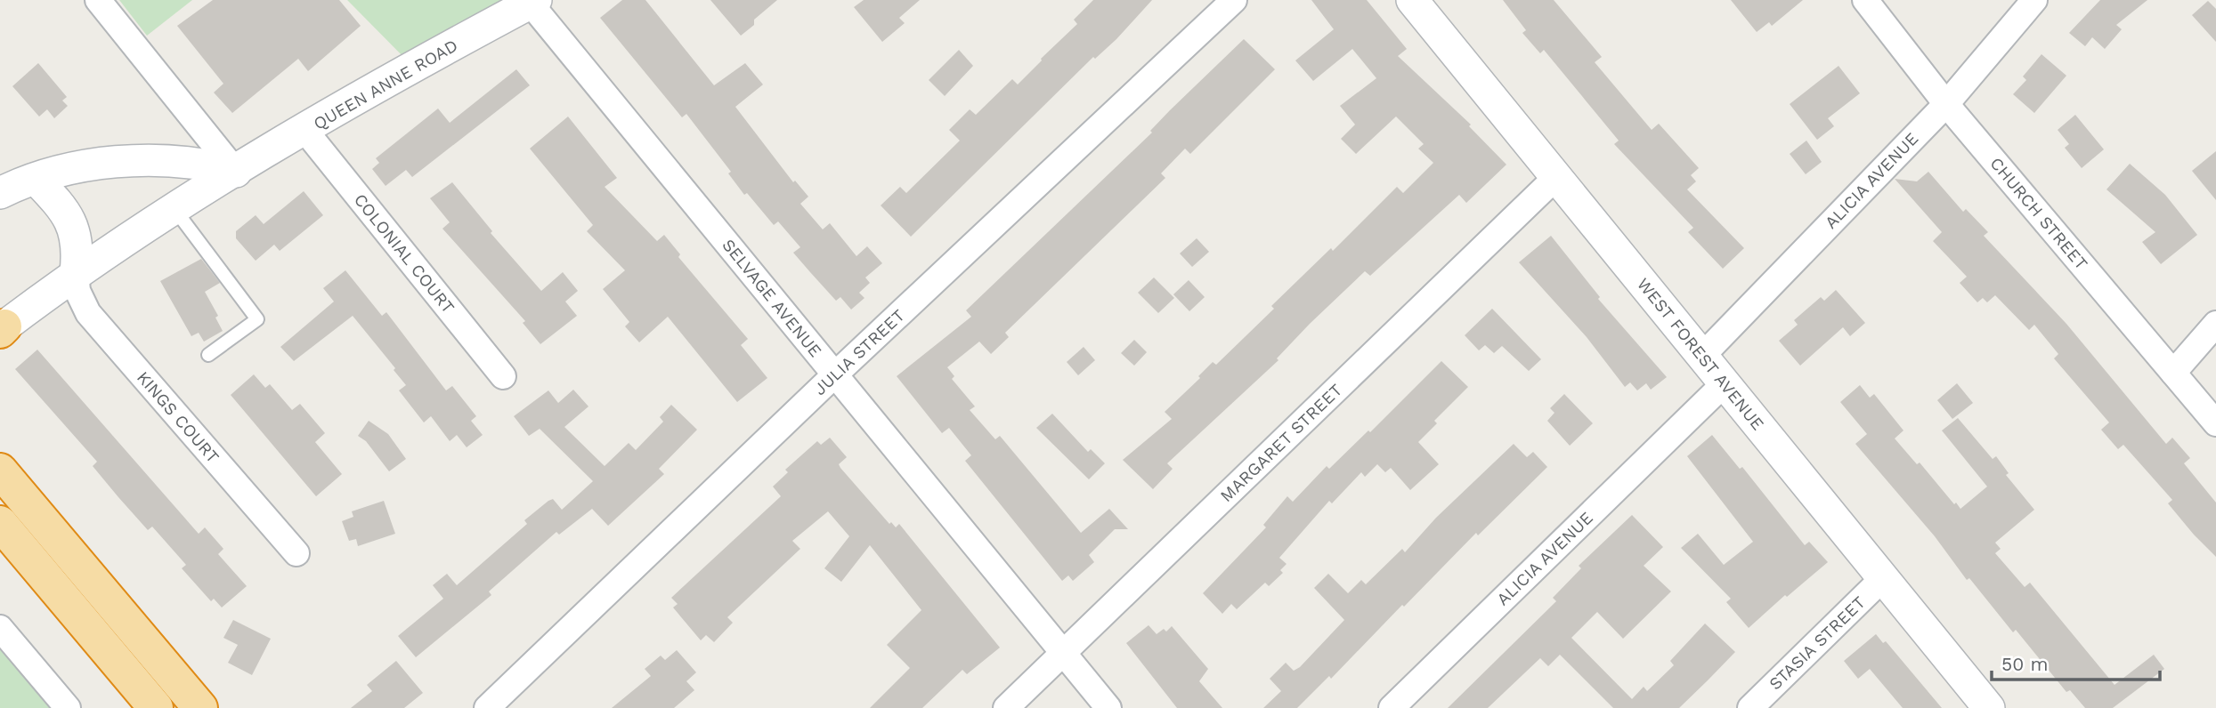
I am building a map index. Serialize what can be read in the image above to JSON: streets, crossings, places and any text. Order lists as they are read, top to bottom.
{
  "streets": {
    "street": [
      "QUEEN ANNE ROAD",
      "ALICIA AVENUE",
      "CHURCH STREET",
      "COLONIAL COURT",
      "SELVAGE AVENUE",
      "JULIA STREET",
      "WEST FOREST AVENUE",
      "KINGS COURT",
      "MARGARET STREET",
      "STASIA STREET"
    ]
  },
  "crossings": [
    ["QUEEN ANNE ROAD", "COLONIAL COURT"],
    ["QUEEN ANNE ROAD", "SELVAGE AVENUE"],
    ["QUEEN ANNE ROAD", "KINGS COURT"],
    ["ALICIA AVENUE", "CHURCH STREET"],
    ["ALICIA AVENUE", "WEST FOREST AVENUE"],
    ["SELVAGE AVENUE", "JULIA STREET"],
    ["SELVAGE AVENUE", "MARGARET STREET"],
    ["WEST FOREST AVENUE", "MARGARET STREET"],
    ["WEST FOREST AVENUE", "STASIA STREET"]
  ],
  "scale_bar": "50 m"
}
